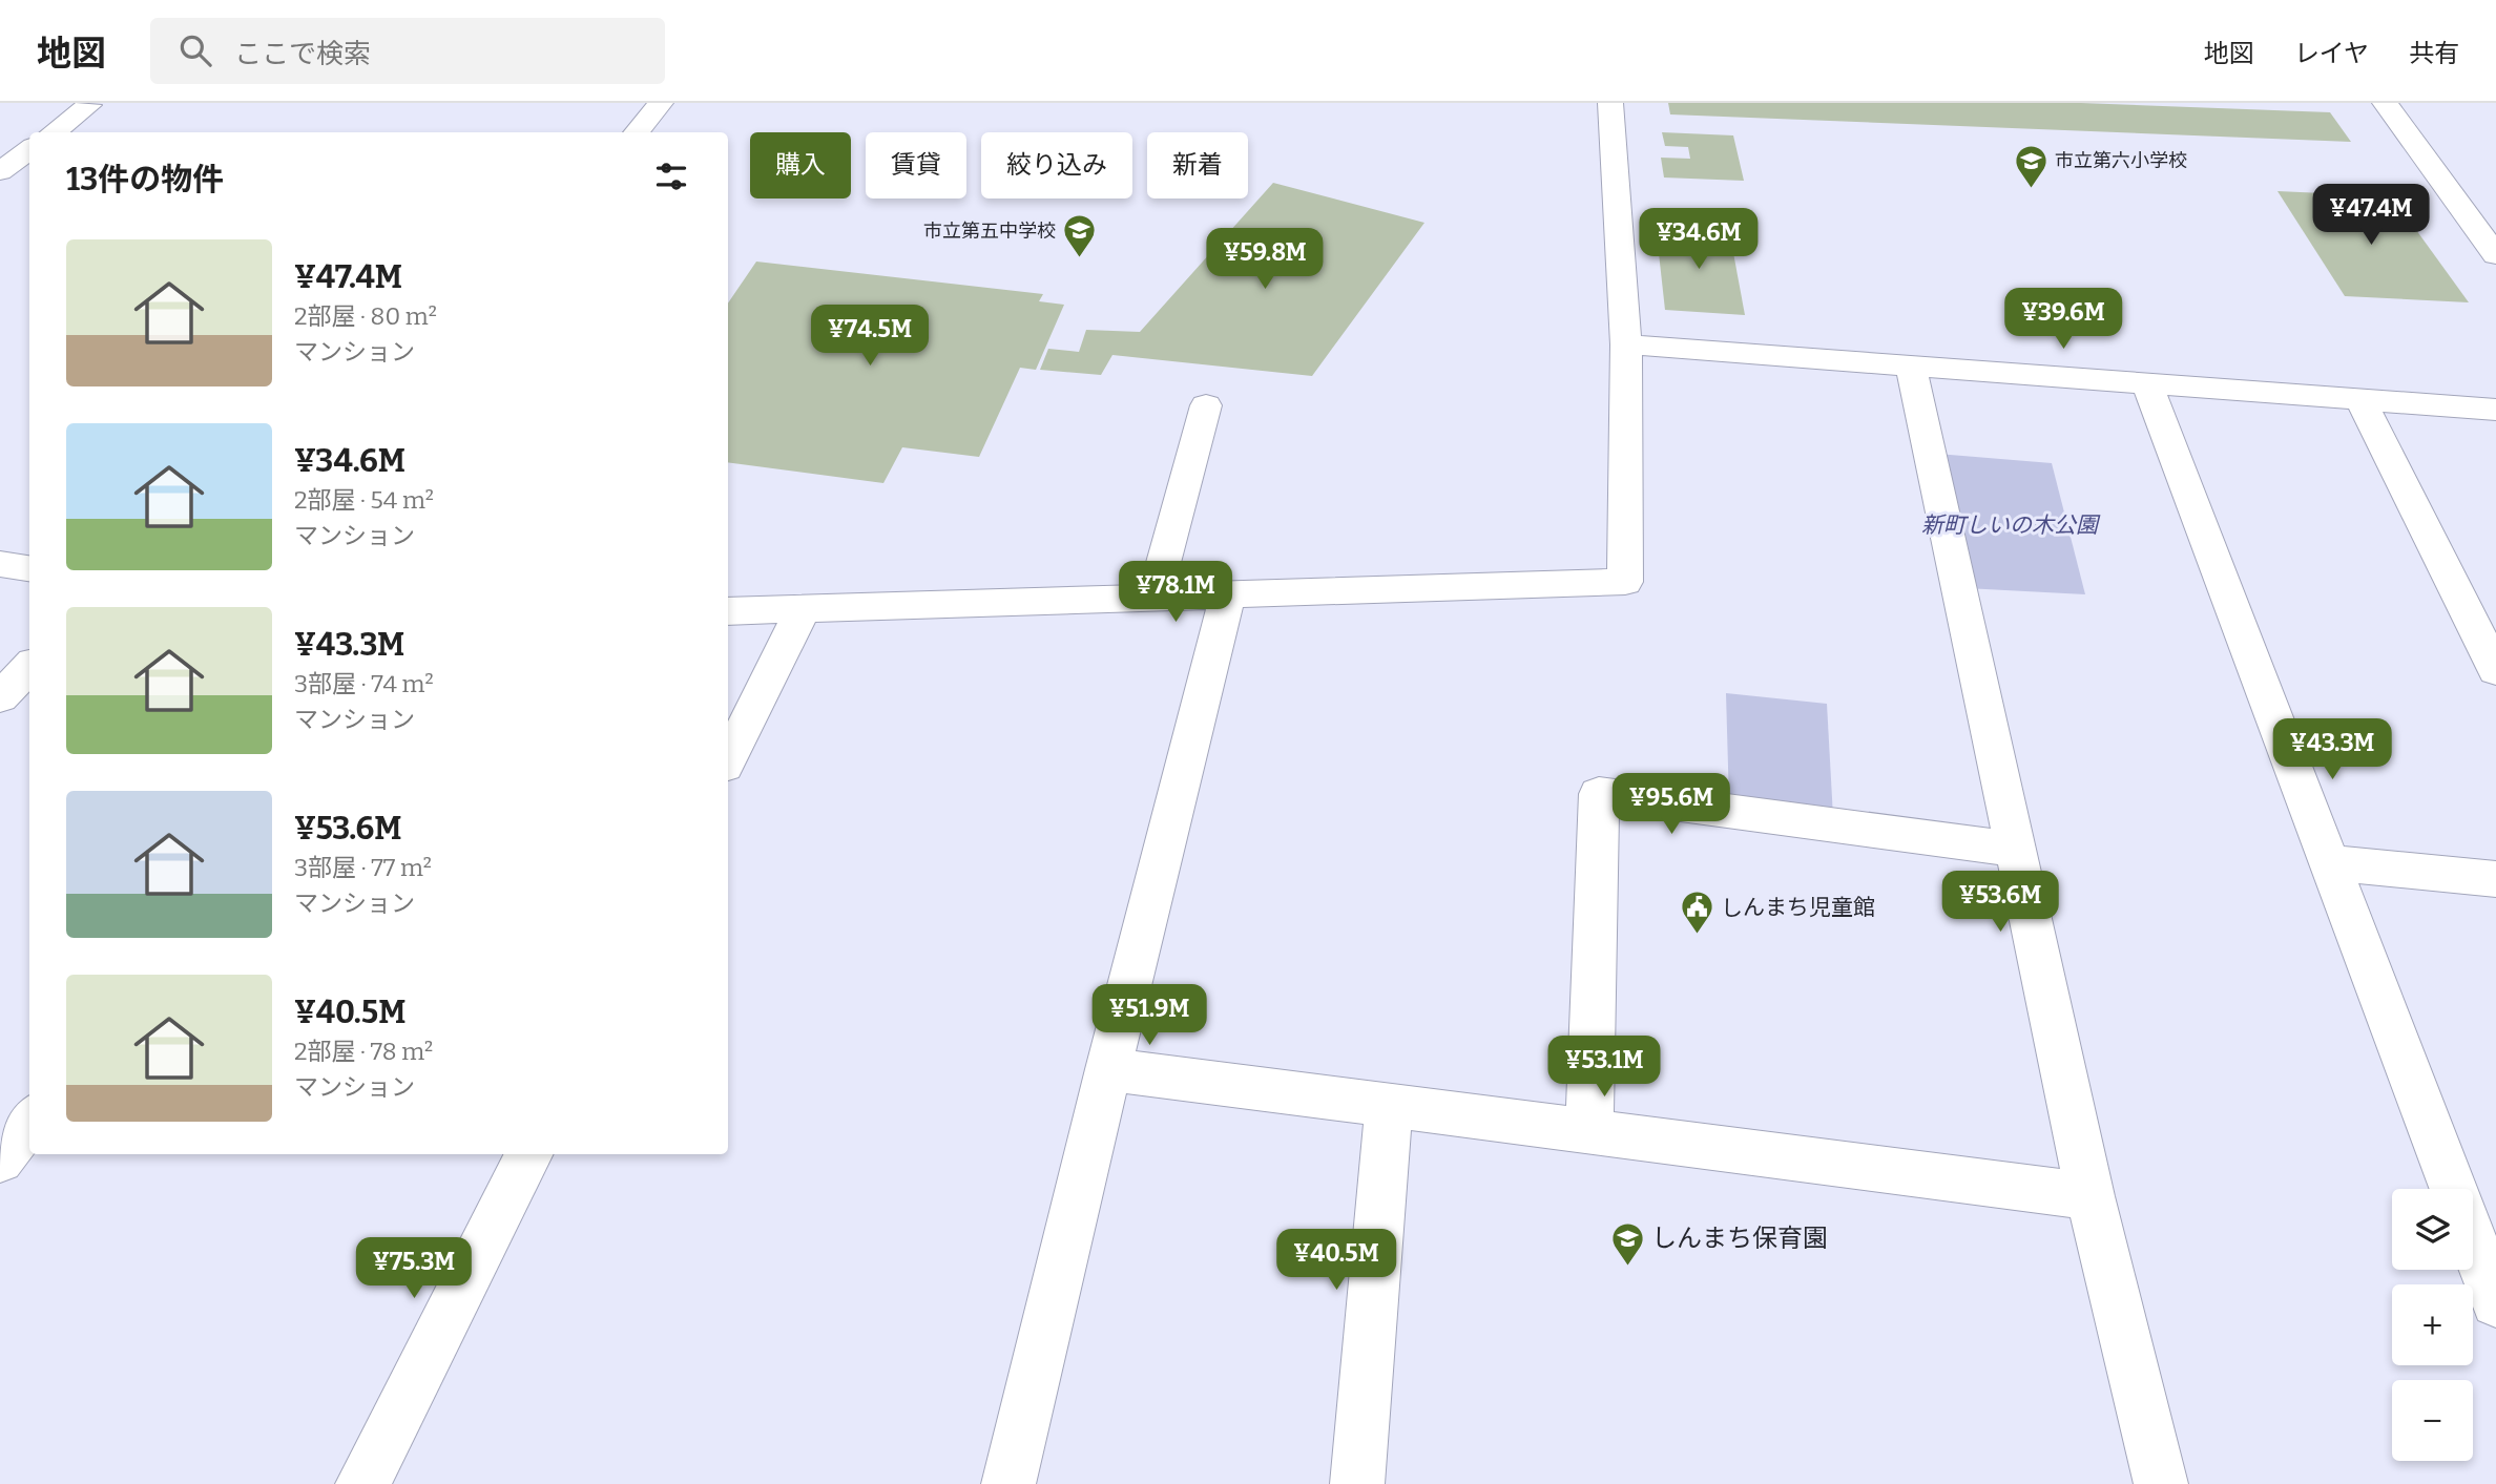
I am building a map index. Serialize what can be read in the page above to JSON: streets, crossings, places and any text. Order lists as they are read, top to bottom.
{
  "parks": ["新町しいの木公園"],
  "places": {
    "school or university": ["市立第六小学校", "市立第五中学校", "しんまち保育園"],
    "public building": ["しんまち児童館"]
  },
  "page": {
    "header": "地図",
    "search": "ここで検索",
    "nav": ["地図", "レイヤ", "共有"],
    "chip": [
      "購入",
      "賃貸",
      "絞り込み",
      "新着"
    ],
    "heading": "13件の物件",
    "price": [
      "¥47.4M",
      "¥34.6M",
      "¥59.8M",
      "¥39.6M",
      "¥74.5M",
      "¥78.1M",
      "¥43.3M",
      "¥95.6M",
      "¥53.6M",
      "¥51.9M",
      "¥53.1M",
      "¥40.5M",
      "¥75.3M"
    ],
    "list": [
      {
        "name": "¥47.4M",
        "note": "2部屋 · 80 m² · マンション"
      },
      {
        "name": "¥34.6M",
        "note": "2部屋 · 54 m² · マンション"
      },
      {
        "name": "¥43.3M",
        "note": "3部屋 · 74 m² · マンション"
      },
      {
        "name": "¥53.6M",
        "note": "3部屋 · 77 m² · マンション"
      },
      {
        "name": "¥40.5M",
        "note": "2部屋 · 78 m² · マンション"
      }
    ],
    "map_buttons": ["+", "−"]
  }
}
